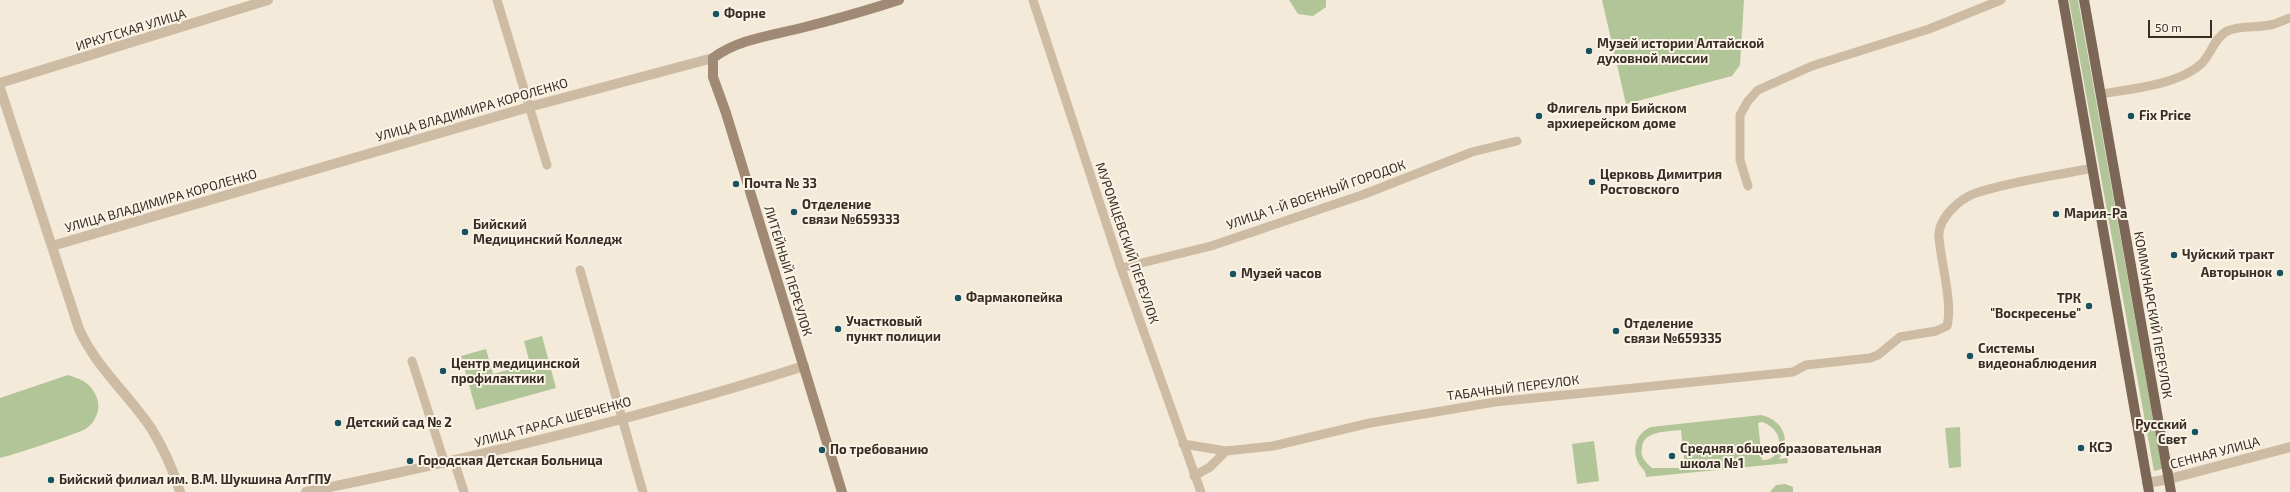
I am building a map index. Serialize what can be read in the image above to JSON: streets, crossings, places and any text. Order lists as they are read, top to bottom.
{
  "streets": {
    "main road": ["УЛИЦА ВЛАДИМИРА КОРОЛЕНКО", "ЛИТЕЙНЫЙ ПЕРЕУЛОК", "КОММУНАРСКИЙ ПЕРЕУЛОК"],
    "street": [
      "ИРКУТСКАЯ УЛИЦА",
      "УЛИЦА 1-Й ВОЕННЫЙ ГОРОДОК",
      "МУРОМЦЕВСКИЙ ПЕРЕУЛОК",
      "ТАБАЧНЫЙ ПЕРЕУЛОК",
      "УЛИЦА ТАРАСА ШЕВЧЕНКО",
      "СЕННАЯ УЛИЦА"
    ]
  },
  "crossings": [
    ["УЛИЦА ВЛАДИМИРА КОРОЛЕНКО", "ЛИТЕЙНЫЙ ПЕРЕУЛОК"],
    ["УЛИЦА 1-Й ВОЕННЫЙ ГОРОДОК", "МУРОМЦЕВСКИЙ ПЕРЕУЛОК"],
    ["МУРОМЦЕВСКИЙ ПЕРЕУЛОК", "ТАБАЧНЫЙ ПЕРЕУЛОК"],
    ["ЛИТЕЙНЫЙ ПЕРЕУЛОК", "УЛИЦА ТАРАСА ШЕВЧЕНКО"],
    ["КОММУНАРСКИЙ ПЕРЕУЛОК", "СЕННАЯ УЛИЦА"]
  ],
  "places": [
    "Форне",
    "Музей истории Алтайской духовной миссии",
    "Флигель при Бийском архиерейском доме",
    "Fix Price",
    "Церковь Димитрия Ростовского",
    "Почта № 33",
    "Отделение связи №659333",
    "Мария-Ра",
    "Бийский Медицинский Колледж",
    "Чуйский тракт",
    "Авторынок",
    "Музей часов",
    "Фармакопейка",
    "ТРК \"Воскресенье\"",
    "Участковый пункт полиции",
    "Отделение связи №659335",
    "Системы видеонаблюдения",
    "Центр медицинской профилактики",
    "Детский сад № 2",
    "Русский Свет",
    "КСЭ",
    "По требованию",
    "Средняя общеобразовательная школа №1",
    "Городская Детская Больница",
    "Бийский филиал им. В.М. Шукшина АлтГПУ"
  ],
  "scale_bar": "50 m"
}
